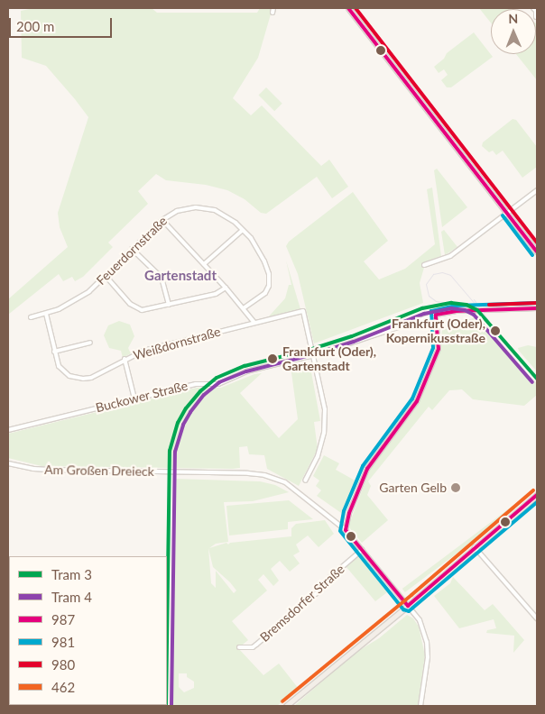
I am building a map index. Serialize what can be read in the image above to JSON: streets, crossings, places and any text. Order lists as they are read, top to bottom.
{
  "streets": {
    "street": [
      "Feuerdornstraße",
      "Weißdornstraße",
      "Buckower Straße",
      "Am Großen Dreieck",
      "Bremsdorfer Straße"
    ]
  },
  "crossings": [
    ["Feuerdornstraße", "Weißdornstraße"],
    ["Weißdornstraße", "Buckower Straße"],
    ["Am Großen Dreieck", "Bremsdorfer Straße"]
  ],
  "districts": ["Gartenstadt"],
  "places": ["Frankfurt (Oder), Kopernikusstraße", "Frankfurt (Oder), Gartenstadt", "Garten Gelb"],
  "lines": [
    "transit line 987",
    "transit line 980",
    "transit line 981",
    "tram line 3",
    "tram line 4",
    "transit line 462"
  ],
  "legend": [
    "Tram 3",
    "Tram 4",
    "987",
    "981",
    "980",
    "462"
  ],
  "scale_bar": "200 m",
  "north": "top"
}
